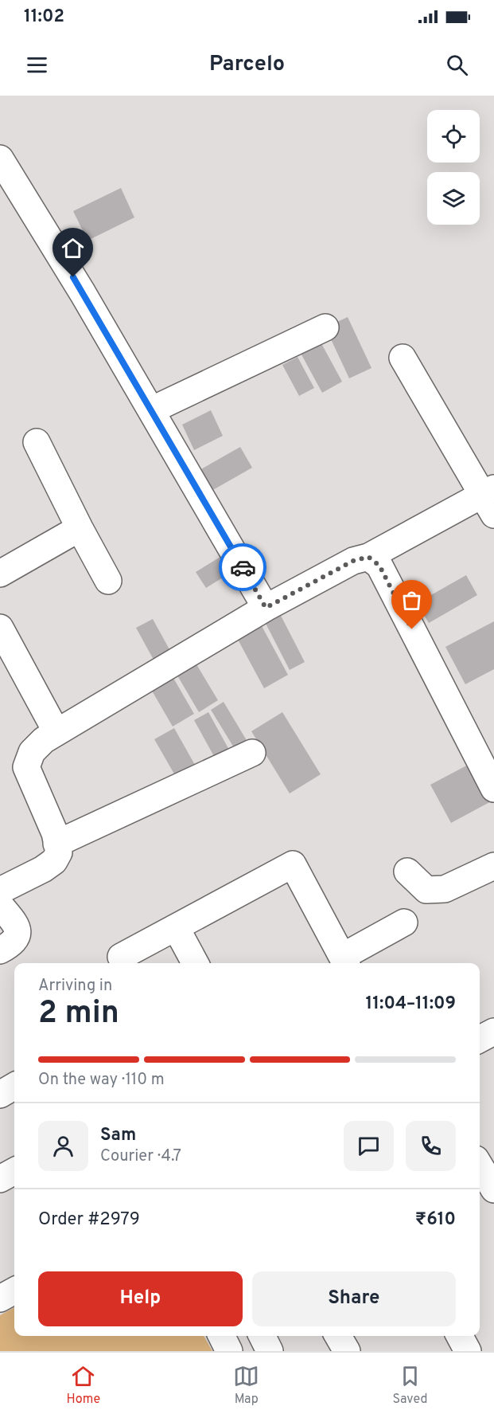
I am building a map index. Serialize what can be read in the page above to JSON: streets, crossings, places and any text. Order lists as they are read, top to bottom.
{
  "page": {
    "status": "11:02",
    "header": "Parcelo",
    "heading": ["2 min", "Arriving in", "11:04–11:09"],
    "panel": [
      "Sam",
      "Courier · 4.7",
      "Order #2979",
      "₹610"
    ],
    "bar": "On the way · 110 m",
    "buttons": ["Help", "Share"],
    "tabs": ["Home", "Map", "Saved"]
  }
}
